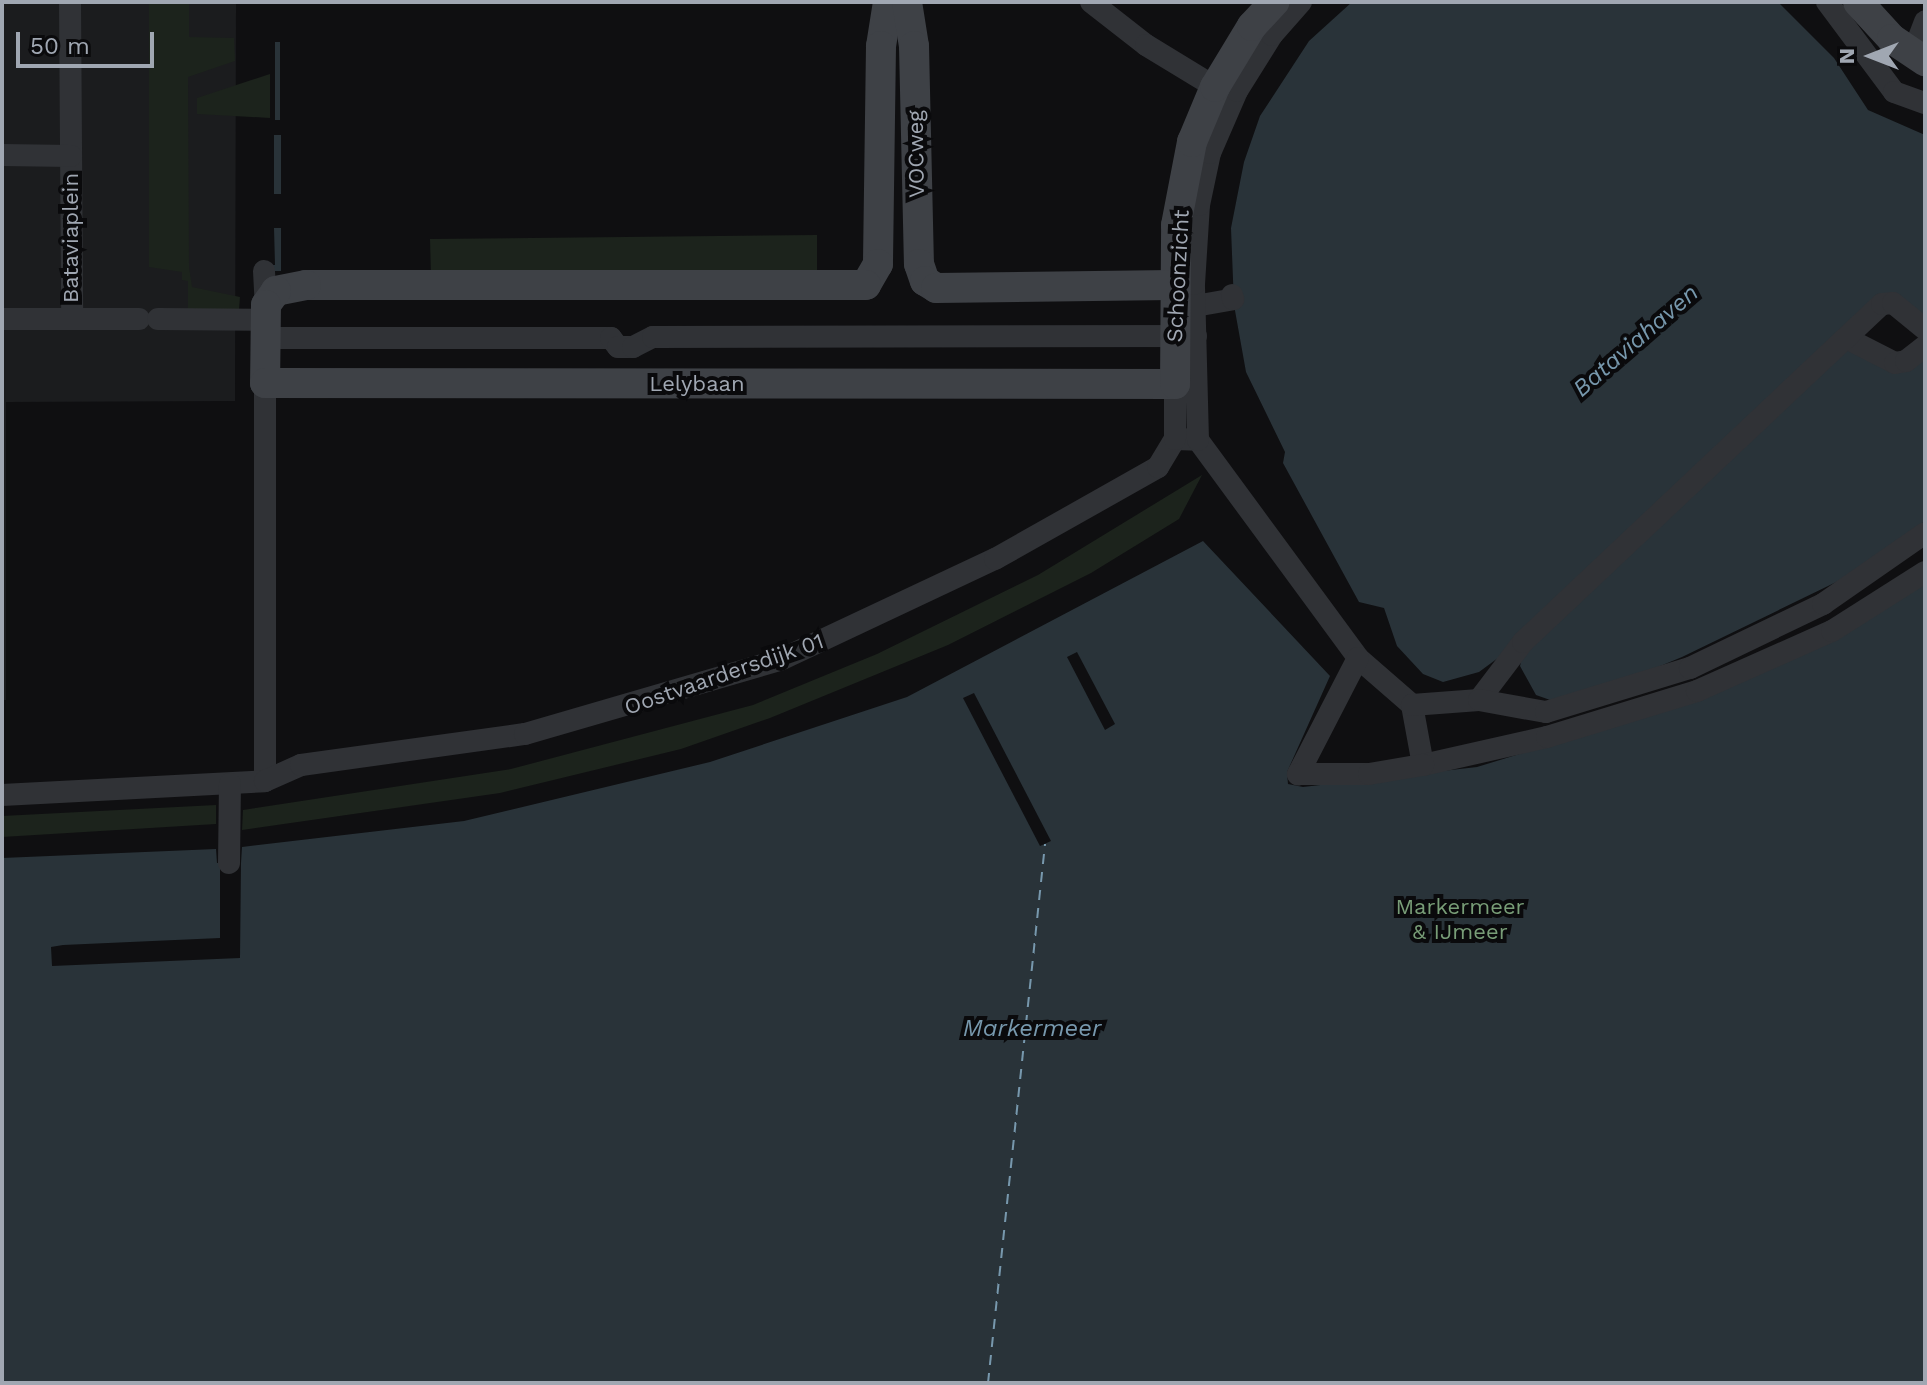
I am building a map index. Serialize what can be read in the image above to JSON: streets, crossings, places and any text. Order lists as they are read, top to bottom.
{
  "streets": {
    "street": [
      "VOCweg",
      "Bataviaplein",
      "Schoonzicht",
      "Lelybaan",
      "Oostvaardersdijk 01"
    ]
  },
  "crossings": [
    ["VOCweg", "Bataviaplein"],
    ["VOCweg", "Schoonzicht"],
    ["VOCweg", "Lelybaan"],
    ["Bataviaplein", "Lelybaan"],
    ["Schoonzicht", "Lelybaan"]
  ],
  "water": ["Bataviahaven", "Markermeer"],
  "parks": ["Markermeer & IJmeer"],
  "scale_bar": "50 m",
  "north": "left"
}
